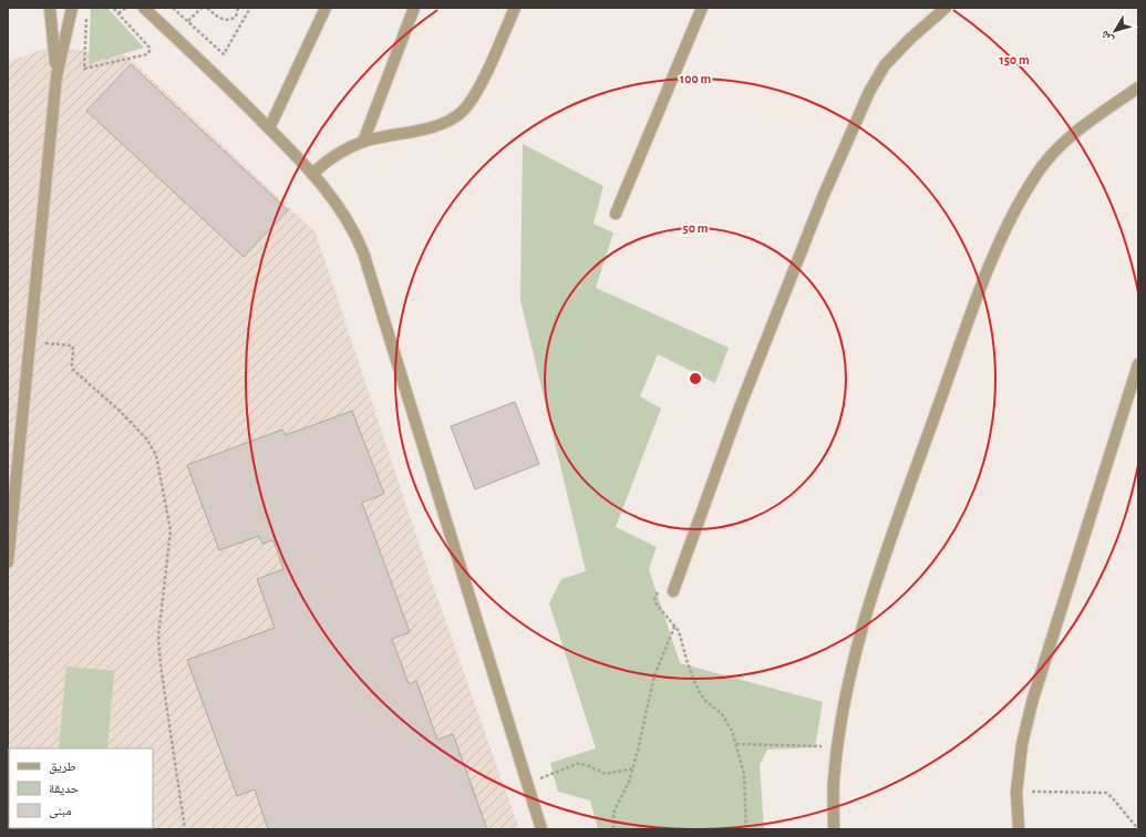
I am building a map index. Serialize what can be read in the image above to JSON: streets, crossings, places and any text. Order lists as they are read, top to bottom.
{
  "legend": ["طريق", "حديقة", "مبنى"],
  "north": "bottom left",
  "rings": ["150 m", "100 m", "50 m"]
}
